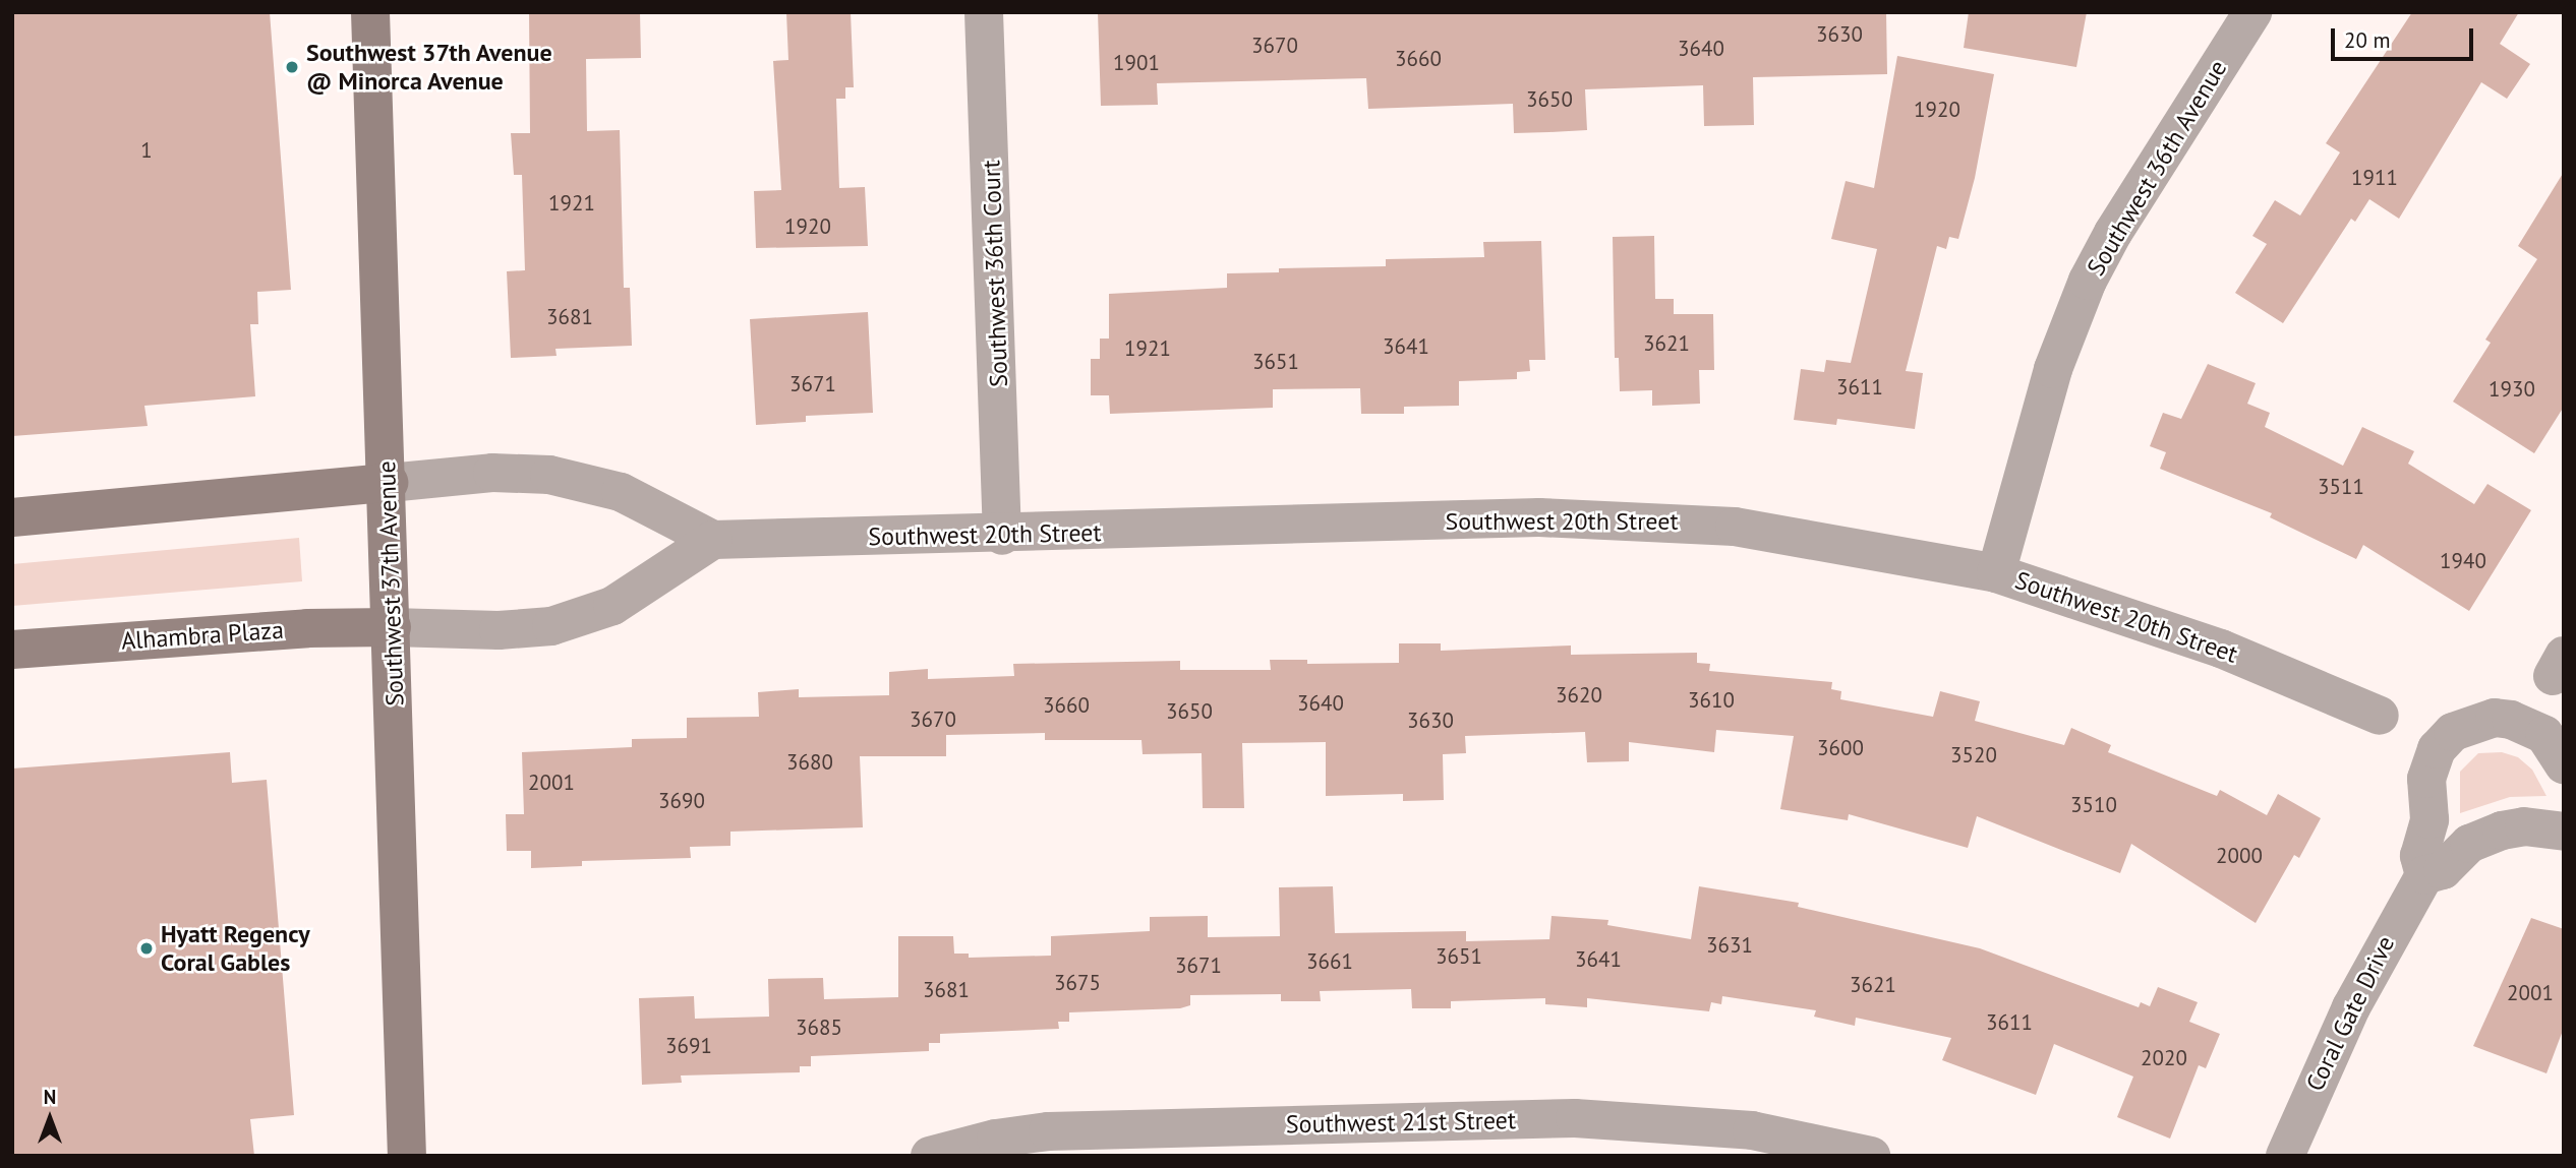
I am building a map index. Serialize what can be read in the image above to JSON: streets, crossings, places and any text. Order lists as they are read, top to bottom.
{
  "streets": {
    "main road": ["Southwest 37th Avenue", "Alhambra Plaza"],
    "street": [
      "Southwest 36th Avenue",
      "Southwest 36th Court",
      "Southwest 20th Street",
      "Coral Gate Drive",
      "Southwest 21st Street"
    ]
  },
  "crossings": [
    ["Southwest 36th Avenue", "Southwest 20th Street"],
    ["Southwest 36th Court", "Southwest 20th Street"],
    ["Southwest 20th Street", "Southwest 37th Avenue"],
    ["Southwest 37th Avenue", "Alhambra Plaza"]
  ],
  "places": ["Southwest 37th Avenue @ Minorca Avenue", "Hyatt Regency Coral Gables"],
  "house_numbers": [
    "3630",
    "3670",
    "3640",
    "3660",
    "1901",
    "3650",
    "1920",
    "1",
    "1911",
    "1921",
    "1920",
    "3681",
    "3621",
    "3641",
    "1921",
    "3651",
    "3671",
    "3611",
    "1930",
    "3511",
    "1940",
    "3620",
    "3610",
    "3640",
    "3660",
    "3650",
    "3670",
    "3630",
    "3600",
    "3520",
    "3680",
    "2001",
    "3690",
    "3510",
    "2000",
    "3631",
    "3651",
    "3641",
    "3661",
    "3671",
    "3675",
    "3621",
    "3681",
    "2001",
    "3611",
    "3685",
    "3691",
    "2020"
  ],
  "scale_bar": "20 m",
  "north": "top"
}
